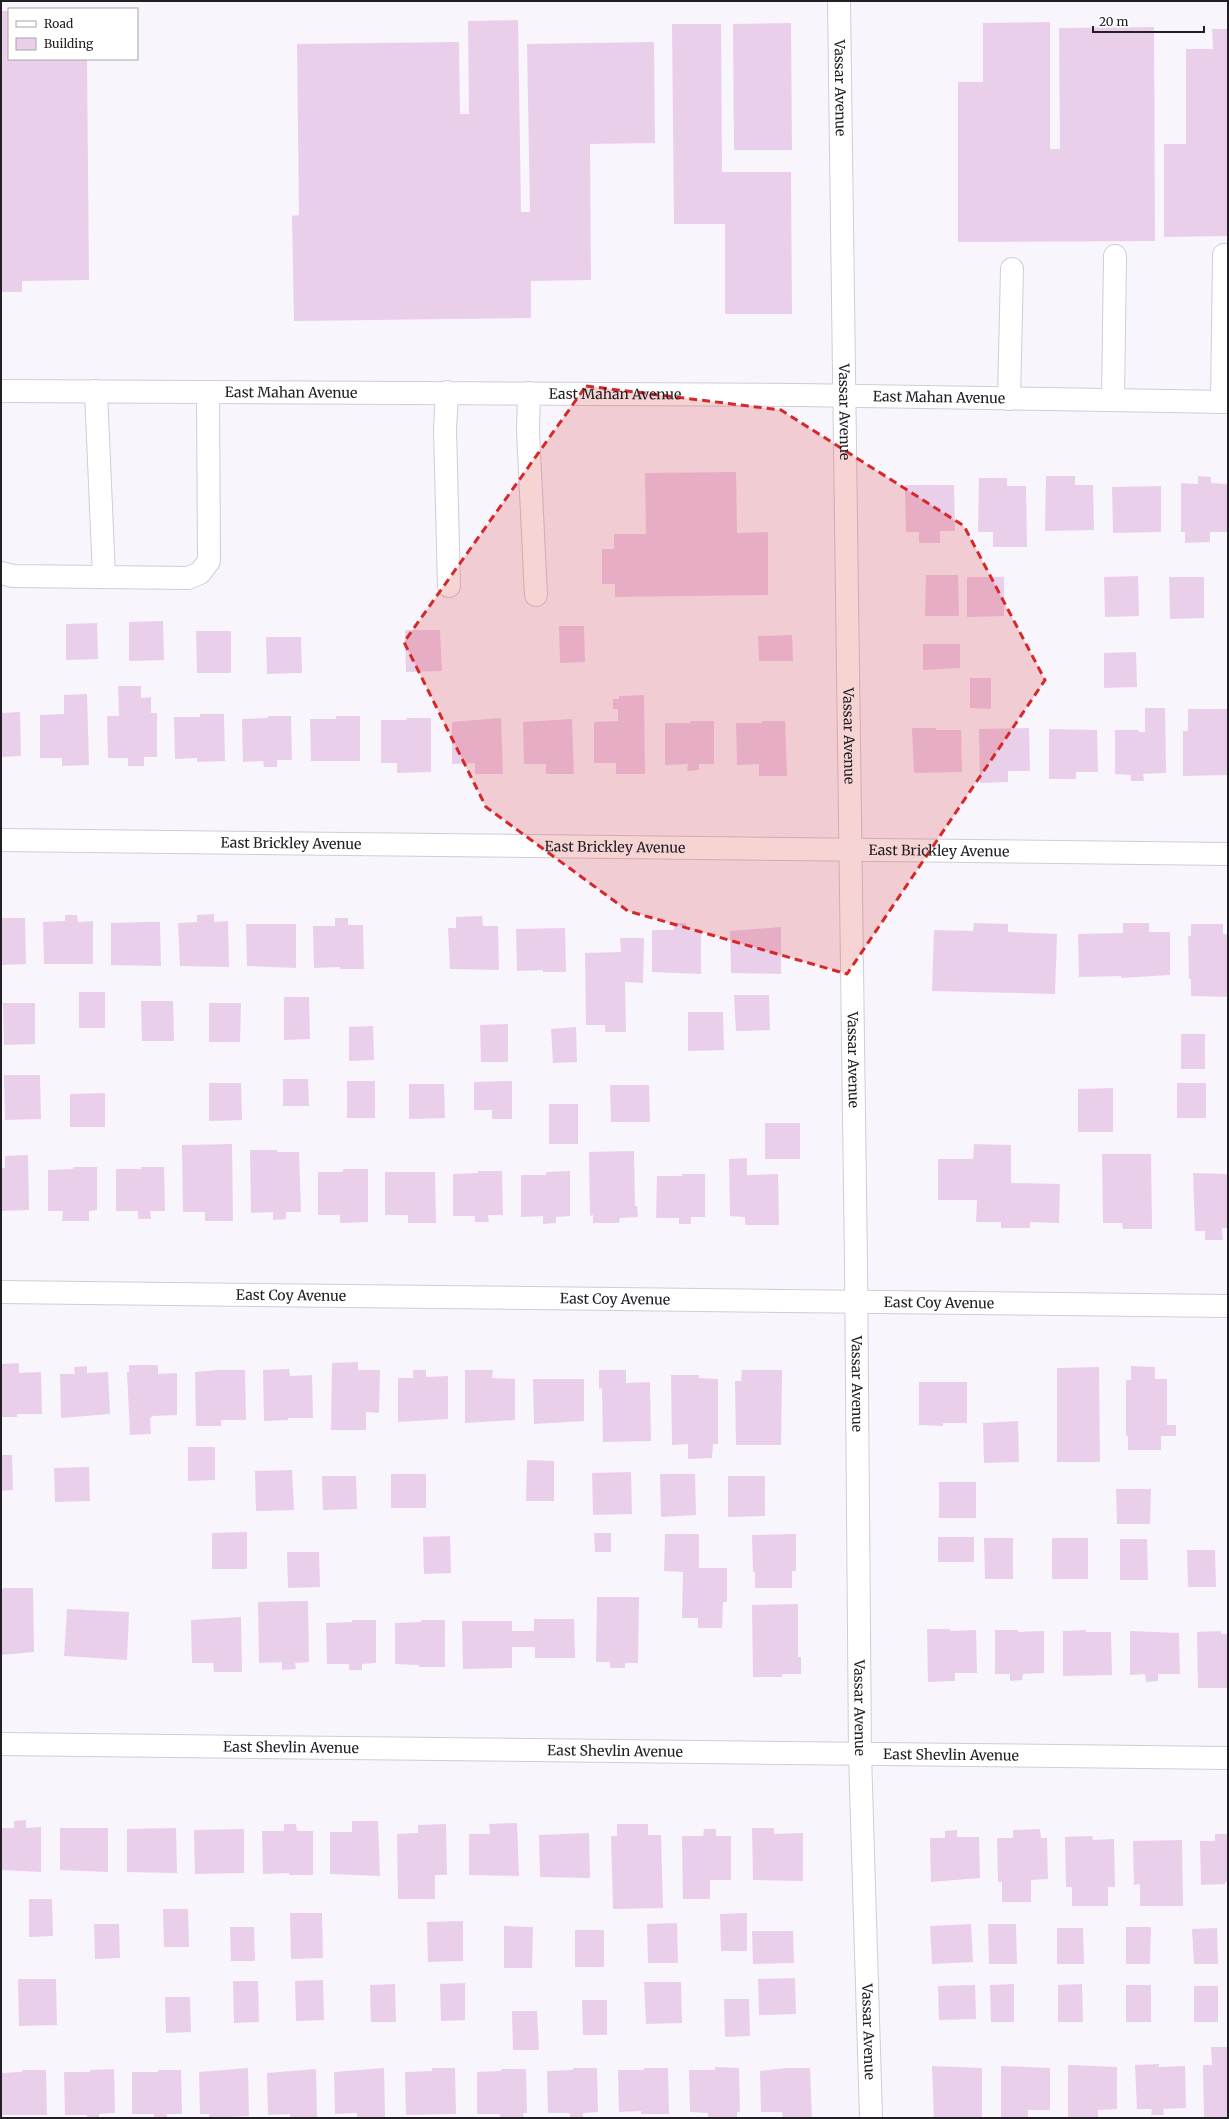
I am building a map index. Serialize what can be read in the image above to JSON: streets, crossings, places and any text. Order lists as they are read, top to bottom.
{
  "streets": {
    "street": [
      "Vassar Avenue",
      "East Mahan Avenue",
      "East Brickley Avenue",
      "East Coy Avenue",
      "East Shevlin Avenue"
    ]
  },
  "crossings": [
    ["Vassar Avenue", "East Mahan Avenue"],
    ["Vassar Avenue", "East Brickley Avenue"],
    ["Vassar Avenue", "East Coy Avenue"],
    ["Vassar Avenue", "East Shevlin Avenue"]
  ],
  "legend": ["Road", "Building"],
  "scale_bar": "20 m"
}
